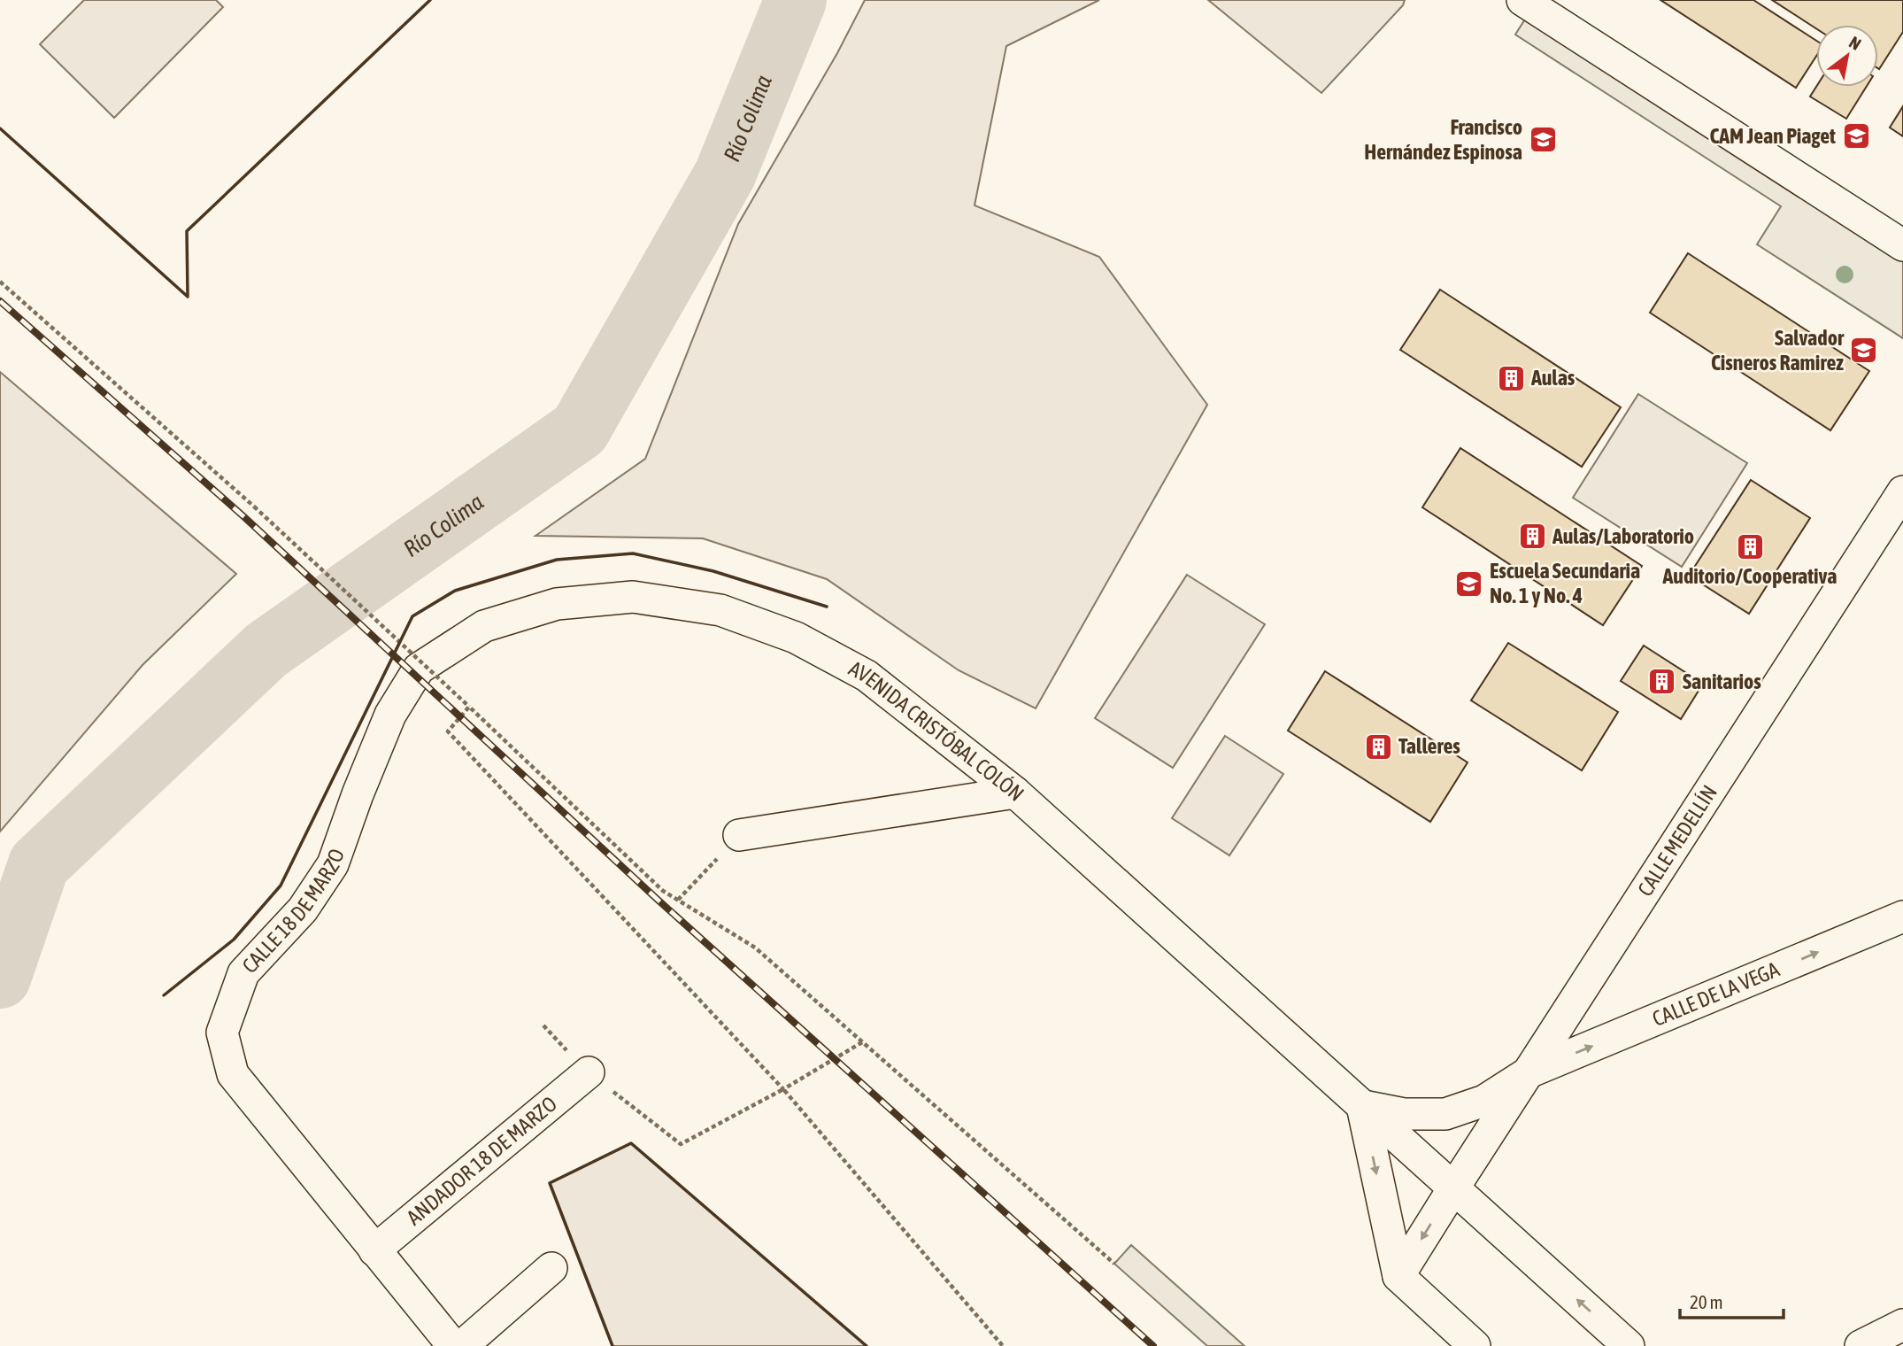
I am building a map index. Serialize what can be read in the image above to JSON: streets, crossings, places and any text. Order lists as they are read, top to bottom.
{
  "streets": {
    "street": [
      "AVENIDA CRISTÓBAL COLÓN",
      "CALLE MEDELLÍN",
      "CALLE 18 DE MARZO",
      "CALLE DE LA VEGA",
      "ANDADOR 18 DE MARZO"
    ]
  },
  "crossings": [
    ["AVENIDA CRISTÓBAL COLÓN", "CALLE MEDELLÍN"],
    ["AVENIDA CRISTÓBAL COLÓN", "CALLE 18 DE MARZO"],
    ["AVENIDA CRISTÓBAL COLÓN", "CALLE DE LA VEGA"],
    ["CALLE MEDELLÍN", "CALLE DE LA VEGA"],
    ["CALLE 18 DE MARZO", "ANDADOR 18 DE MARZO"]
  ],
  "one_way": ["CALLE DE LA VEGA"],
  "water": ["Río Colima"],
  "places": {
    "school or university": [
      "CAM Jean Piaget",
      "Francisco Hernández Espinosa",
      "Salvador Cisneros Ramirez",
      "Escuela Secundaria No. 1 y No. 4"
    ],
    "building": [
      "Aulas",
      "Aulas/Laboratorio",
      "Auditorio/Cooperativa",
      "Sanitarios",
      "Talleres"
    ]
  },
  "scale_bar": "20 m",
  "north": "top right"
}
